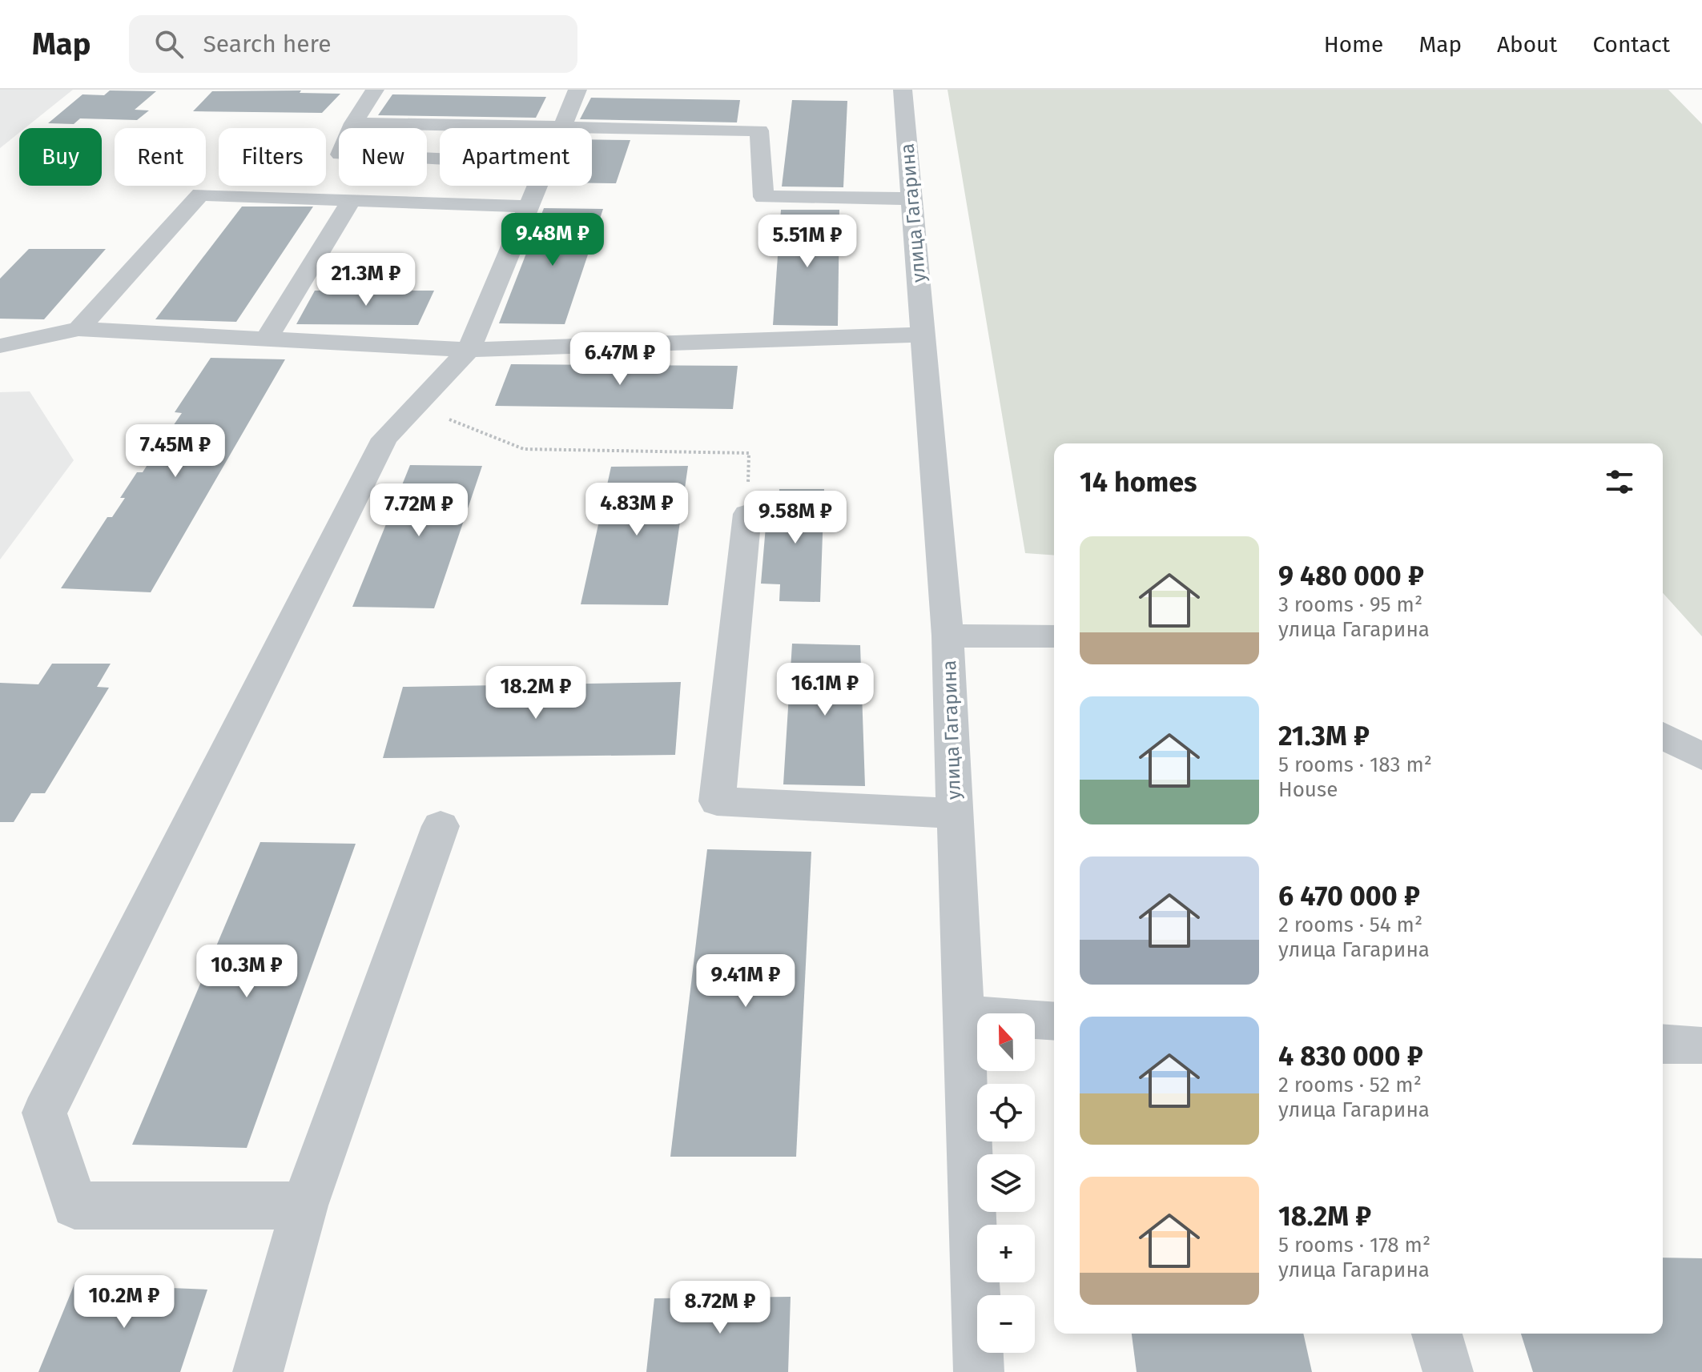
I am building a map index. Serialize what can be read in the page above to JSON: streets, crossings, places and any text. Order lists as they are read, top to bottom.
{
  "streets": {
    "street": ["улица Гагарина"]
  },
  "north": "top",
  "page": {
    "header": "Map",
    "search": "Search here",
    "nav": [
      "Home",
      "Map",
      "About",
      "Contact"
    ],
    "chip": [
      "Buy",
      "Rent",
      "Filters",
      "New",
      "Apartment"
    ],
    "price": [
      "9.48M ₽",
      "5.51M ₽",
      "21.3M ₽",
      "6.47M ₽",
      "7.45M ₽",
      "4.83M ₽",
      "7.72M ₽",
      "9.58M ₽",
      "16.1M ₽",
      "18.2M ₽",
      "10.3M ₽",
      "9.41M ₽",
      "10.2M ₽",
      "8.72M ₽"
    ],
    "heading": "14 homes",
    "list": [
      {
        "name": "9 480 000 ₽",
        "note": "3 rooms · 95 m² · улица Гагарина"
      },
      {
        "name": "21.3M ₽",
        "note": "5 rooms · 183 m² · House"
      },
      {
        "name": "6 470 000 ₽",
        "note": "2 rooms · 54 m² · улица Гагарина"
      },
      {
        "name": "4 830 000 ₽",
        "note": "2 rooms · 52 m² · улица Гагарина"
      },
      {
        "name": "18.2M ₽",
        "note": "5 rooms · 178 m² · улица Гагарина"
      }
    ],
    "map_buttons": ["+", "−"]
  }
}
